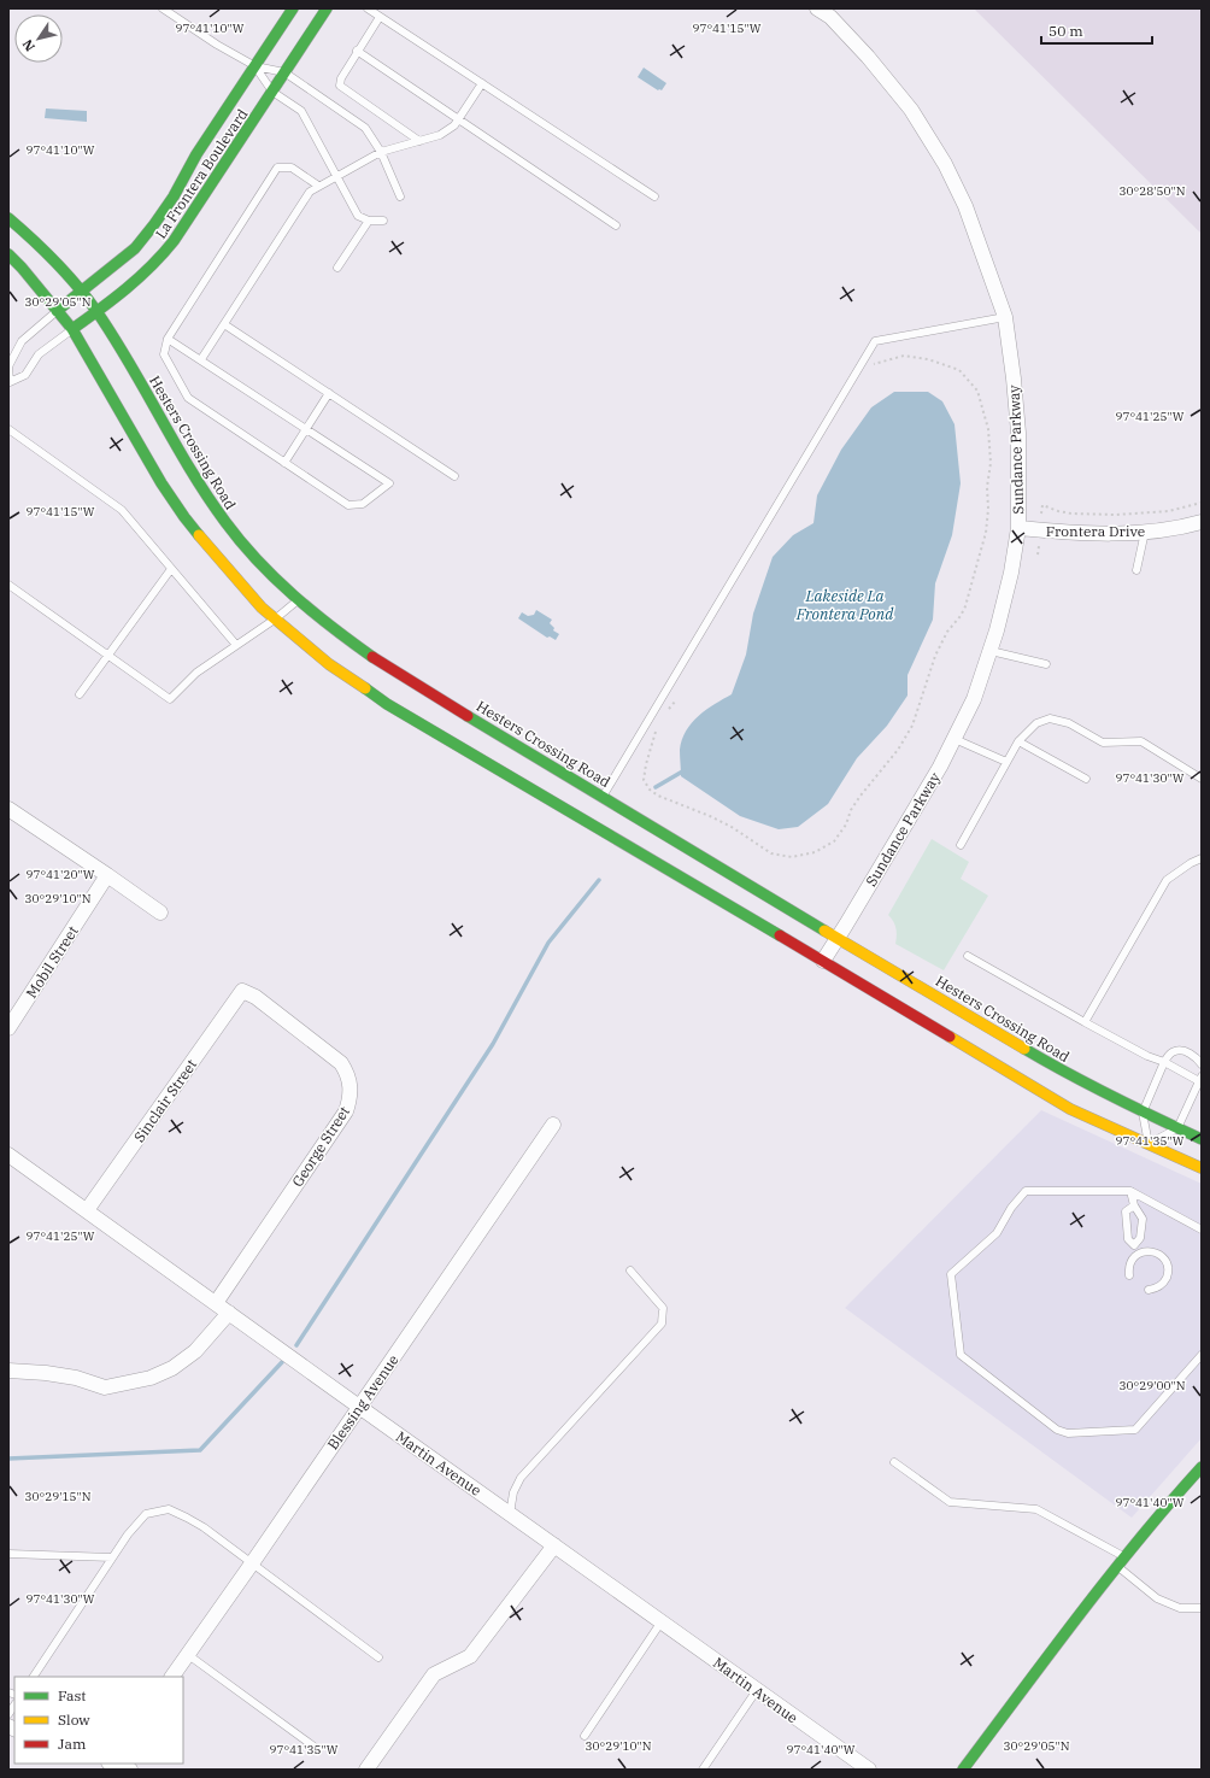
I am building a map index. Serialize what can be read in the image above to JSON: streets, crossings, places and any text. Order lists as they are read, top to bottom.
{
  "streets": {
    "street": [
      "La Frontera Boulevard",
      "Hesters Crossing Road",
      "Sundance Parkway",
      "Frontera Drive",
      "Mobil Street",
      "Sinclair Street",
      "George Street",
      "Blessing Avenue",
      "Martin Avenue"
    ]
  },
  "crossings": [
    ["La Frontera Boulevard", "Hesters Crossing Road"],
    ["Hesters Crossing Road", "Sundance Parkway"],
    ["Sundance Parkway", "Frontera Drive"],
    ["Sinclair Street", "George Street"],
    ["Sinclair Street", "Martin Avenue"],
    ["George Street", "Martin Avenue"],
    ["Blessing Avenue", "Martin Avenue"]
  ],
  "water": ["Lakeside La Frontera Pond"],
  "legend": ["Fast", "Slow", "Jam"],
  "scale_bar": "50 m",
  "north": "bottom left",
  "coordinates": [
    "97°41'10\"W",
    "97°41'15\"W",
    "30°28'50\"N",
    "30°29'05\"N",
    "97°41'25\"W",
    "97°41'30\"W",
    "97°41'20\"W",
    "30°29'10\"N",
    "97°41'35\"W",
    "30°29'00\"N",
    "30°29'15\"N",
    "97°41'40\"W"
  ]
}
